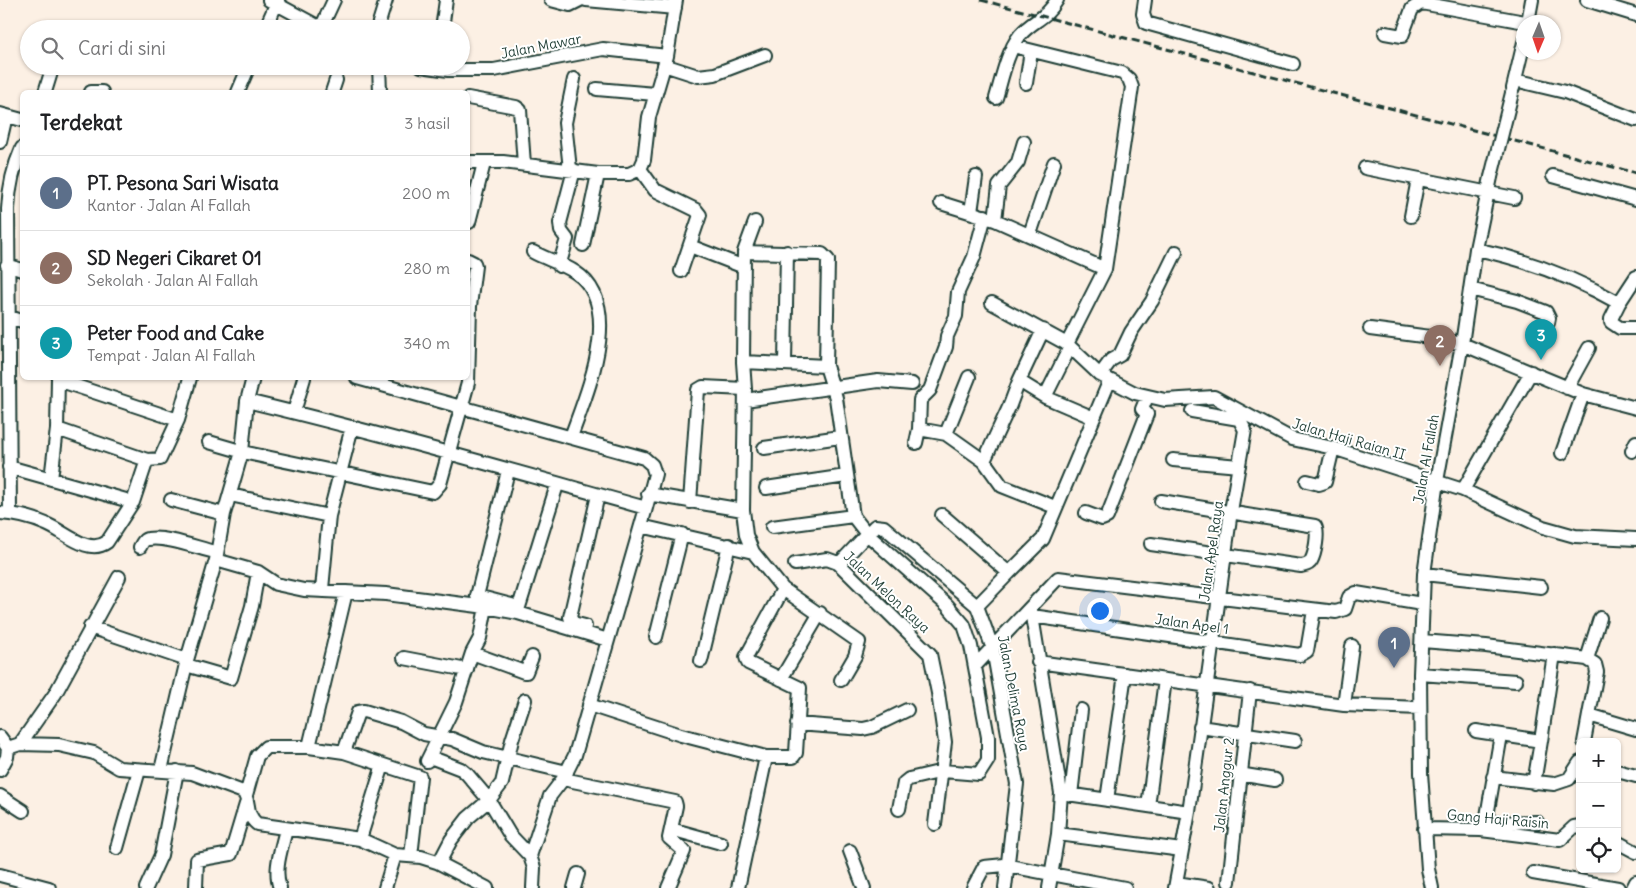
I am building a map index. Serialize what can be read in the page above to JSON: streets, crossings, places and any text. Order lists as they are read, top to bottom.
{
  "streets": {
    "street": [
      "Jalan Mawar",
      "Jalan Haji Raian II",
      "Jalan Al Fallah",
      "Jalan Apel Raya",
      "Jalan Melon Raya",
      "Jalan Apel 1",
      "Jalan Delima Raya",
      "Jalan Anggur 2",
      "Gang Haji Raisin"
    ]
  },
  "crossings": [
    ["Jalan Haji Raian II", "Jalan Al Fallah"],
    ["Jalan Al Fallah", "Gang Haji Raisin"],
    ["Jalan Apel Raya", "Jalan Apel 1"],
    ["Jalan Melon Raya", "Jalan Delima Raya"],
    ["Jalan Apel 1", "Jalan Delima Raya"]
  ],
  "north": "bottom",
  "page": {
    "search": "Cari di sini",
    "heading": ["Terdekat", "3 hasil"],
    "list": [
      {
        "mark": "1",
        "name": "PT. Pesona Sari Wisata",
        "note": "Kantor · Jalan Al Fallah",
        "value": "200 m"
      },
      {
        "mark": "2",
        "name": "SD Negeri Cikaret 01",
        "note": "Sekolah · Jalan Al Fallah",
        "value": "280 m"
      },
      {
        "mark": "3",
        "name": "Peter Food and Cake",
        "note": "Tempat · Jalan Al Fallah",
        "value": "340 m"
      }
    ],
    "pins": ["3", "2", "1"],
    "map_buttons": ["+", "−"]
  }
}
